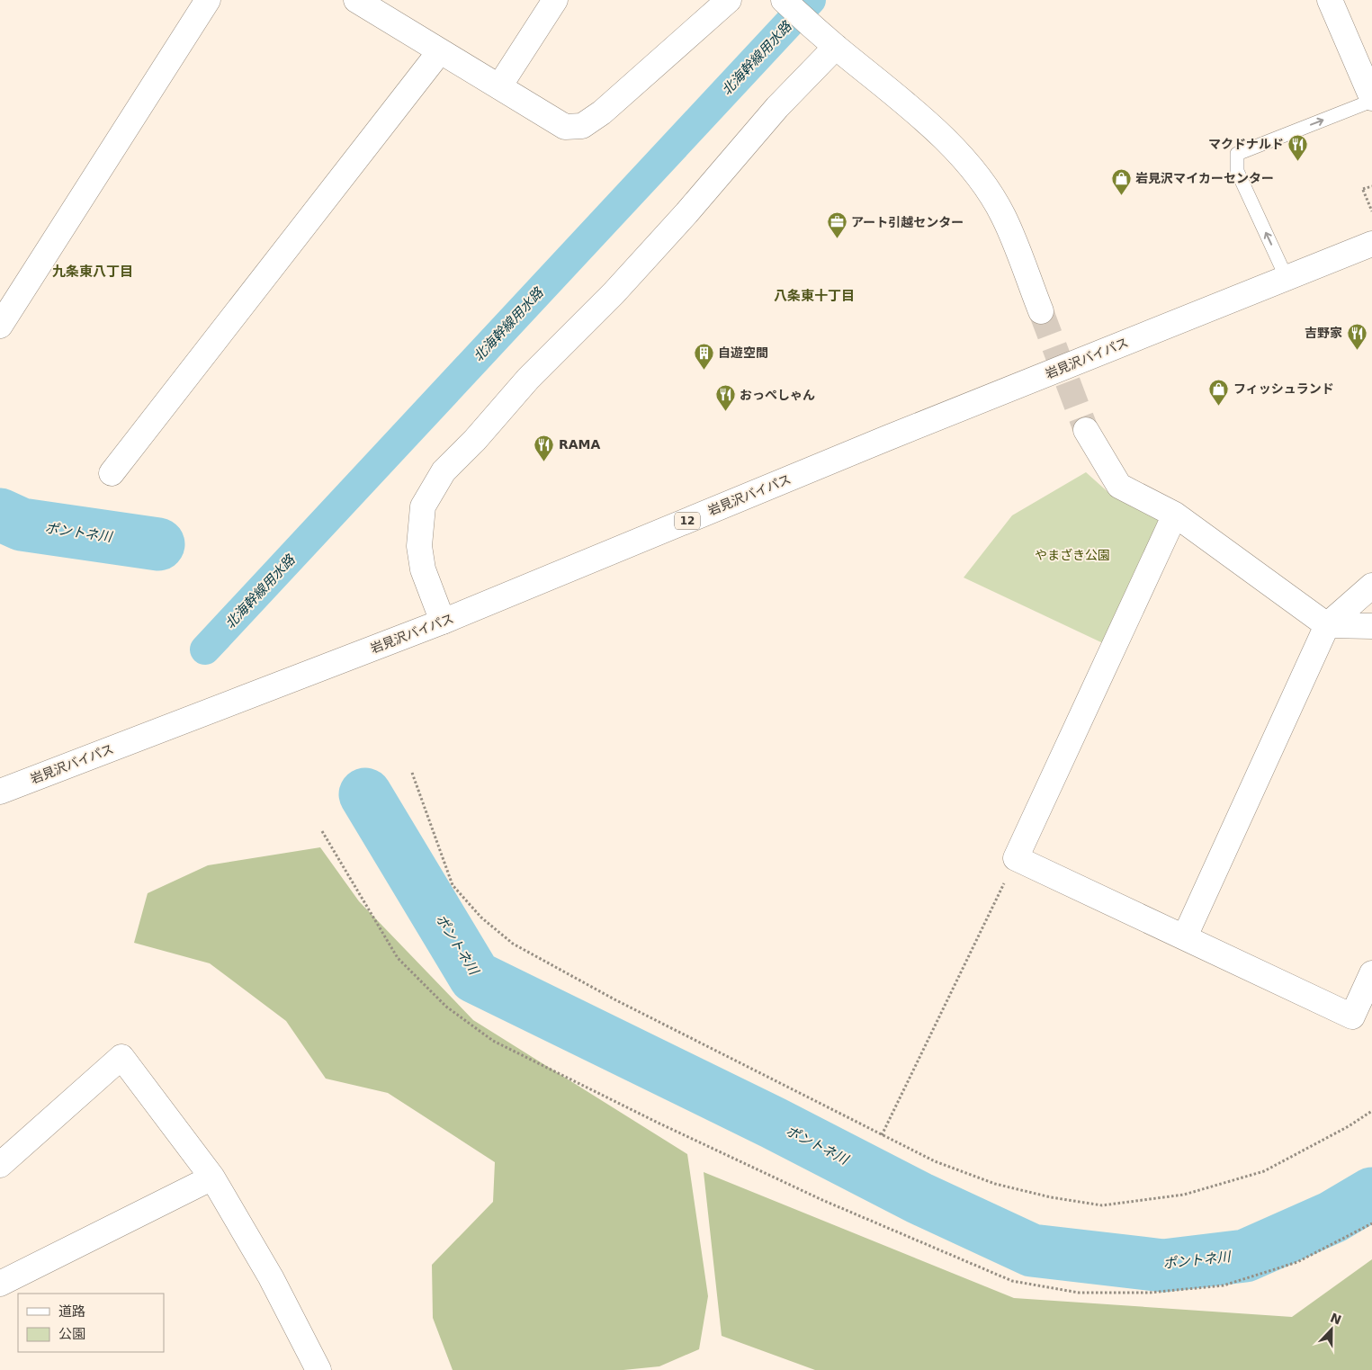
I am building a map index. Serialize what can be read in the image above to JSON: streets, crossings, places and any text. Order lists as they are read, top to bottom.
{
  "streets": {
    "main road": ["岩見沢バイパス", "12"]
  },
  "districts": ["九条東八丁目", "八条東十丁目"],
  "water": ["北海幹線用水路", "ポントネ川"],
  "parks": ["やまざき公園"],
  "places": {
    "restaurant": [
      "マクドナルド",
      "吉野家",
      "おっぺしゃん",
      "RAMA"
    ],
    "shop": ["岩見沢マイカーセンター", "フィッシュランド"],
    "office": ["アート引越センター"],
    "building": ["自遊空間"]
  },
  "legend": ["道路", "公園"],
  "north": "top"
}
